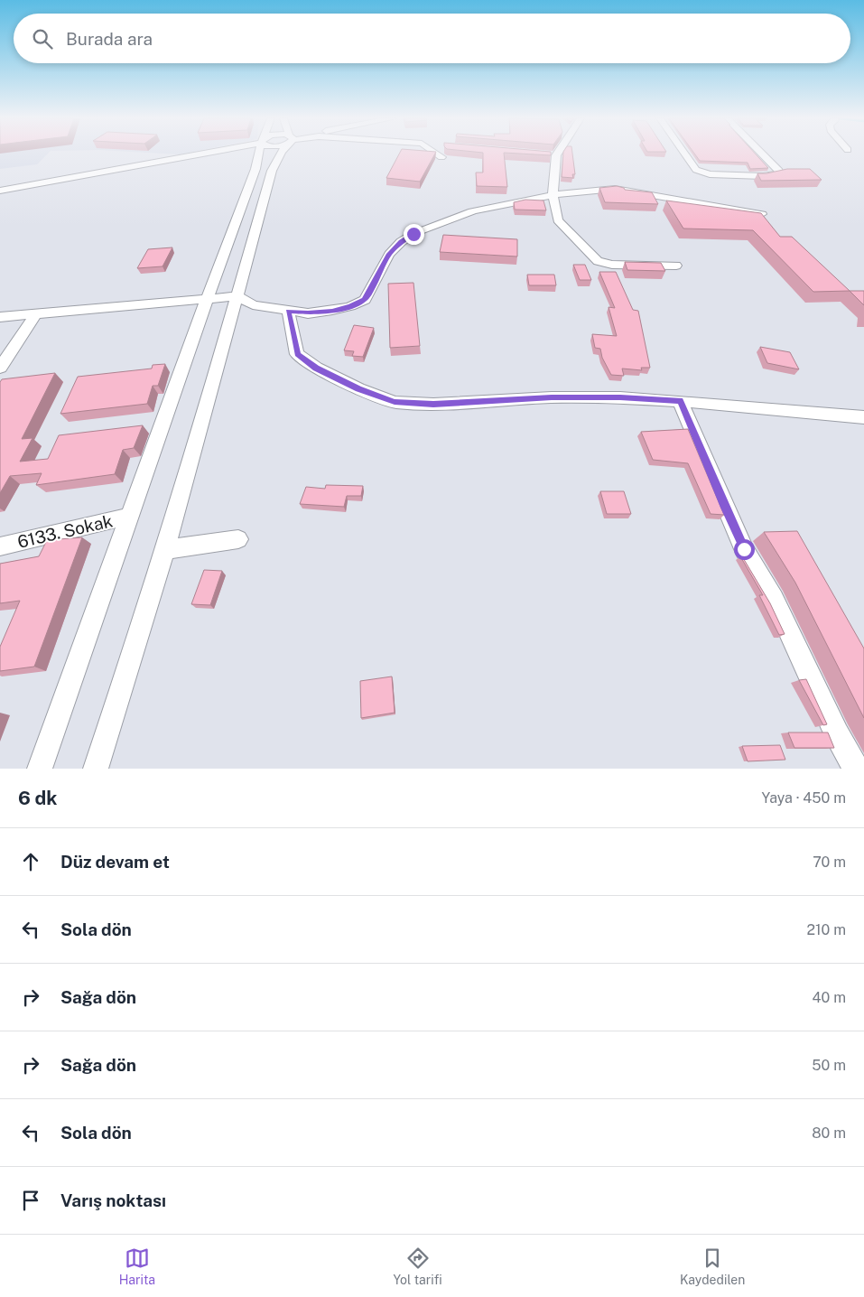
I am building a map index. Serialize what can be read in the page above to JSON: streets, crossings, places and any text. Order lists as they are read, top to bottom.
{
  "streets": {
    "street": ["6133. Sokak"]
  },
  "page": {
    "search": "Burada ara",
    "heading": ["6 dk", "Yaya · 450 m"],
    "list": [
      ["Düz devam et", "70 m"],
      ["Sola dön", "210 m"],
      ["Sağa dön", "40 m"],
      ["Sağa dön", "50 m"],
      ["Sola dön", "80 m"],
      "Varış noktası"
    ],
    "nav": ["Harita", "Yol tarifi", "Kaydedilen"]
  }
}
